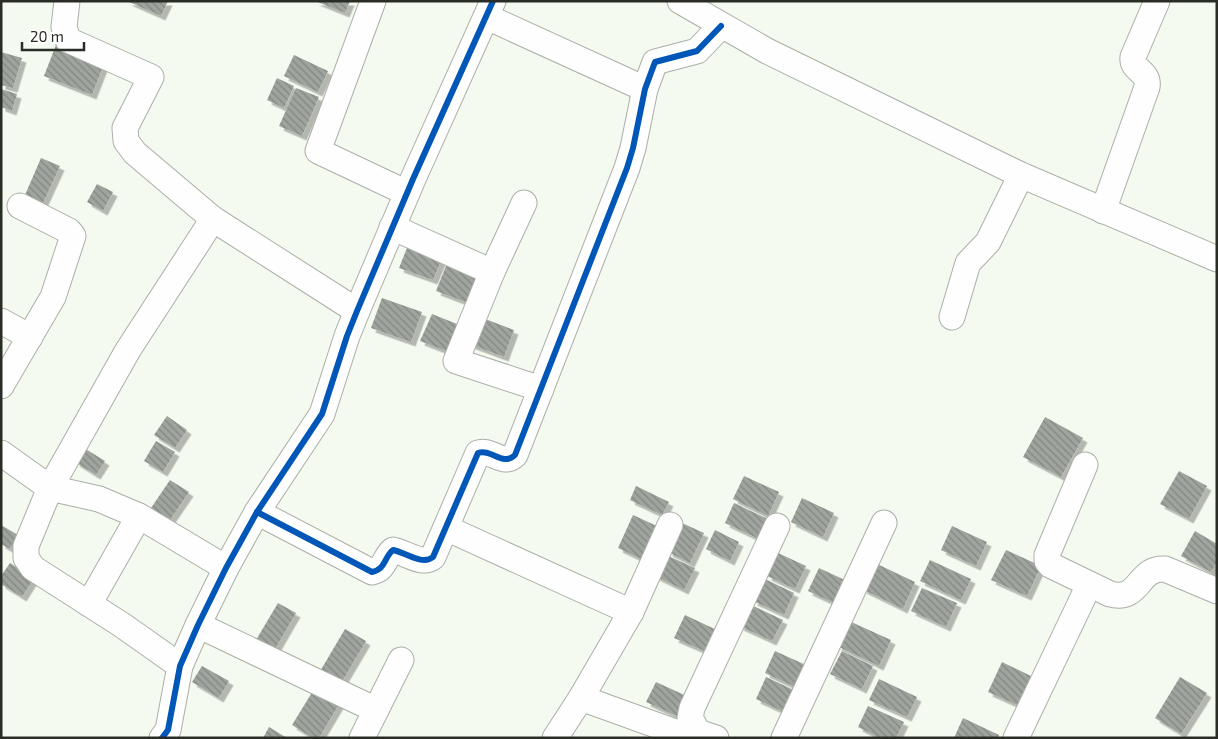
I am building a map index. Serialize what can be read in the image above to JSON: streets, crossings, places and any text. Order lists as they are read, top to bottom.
{
  "scale_bar": "20 m"
}
